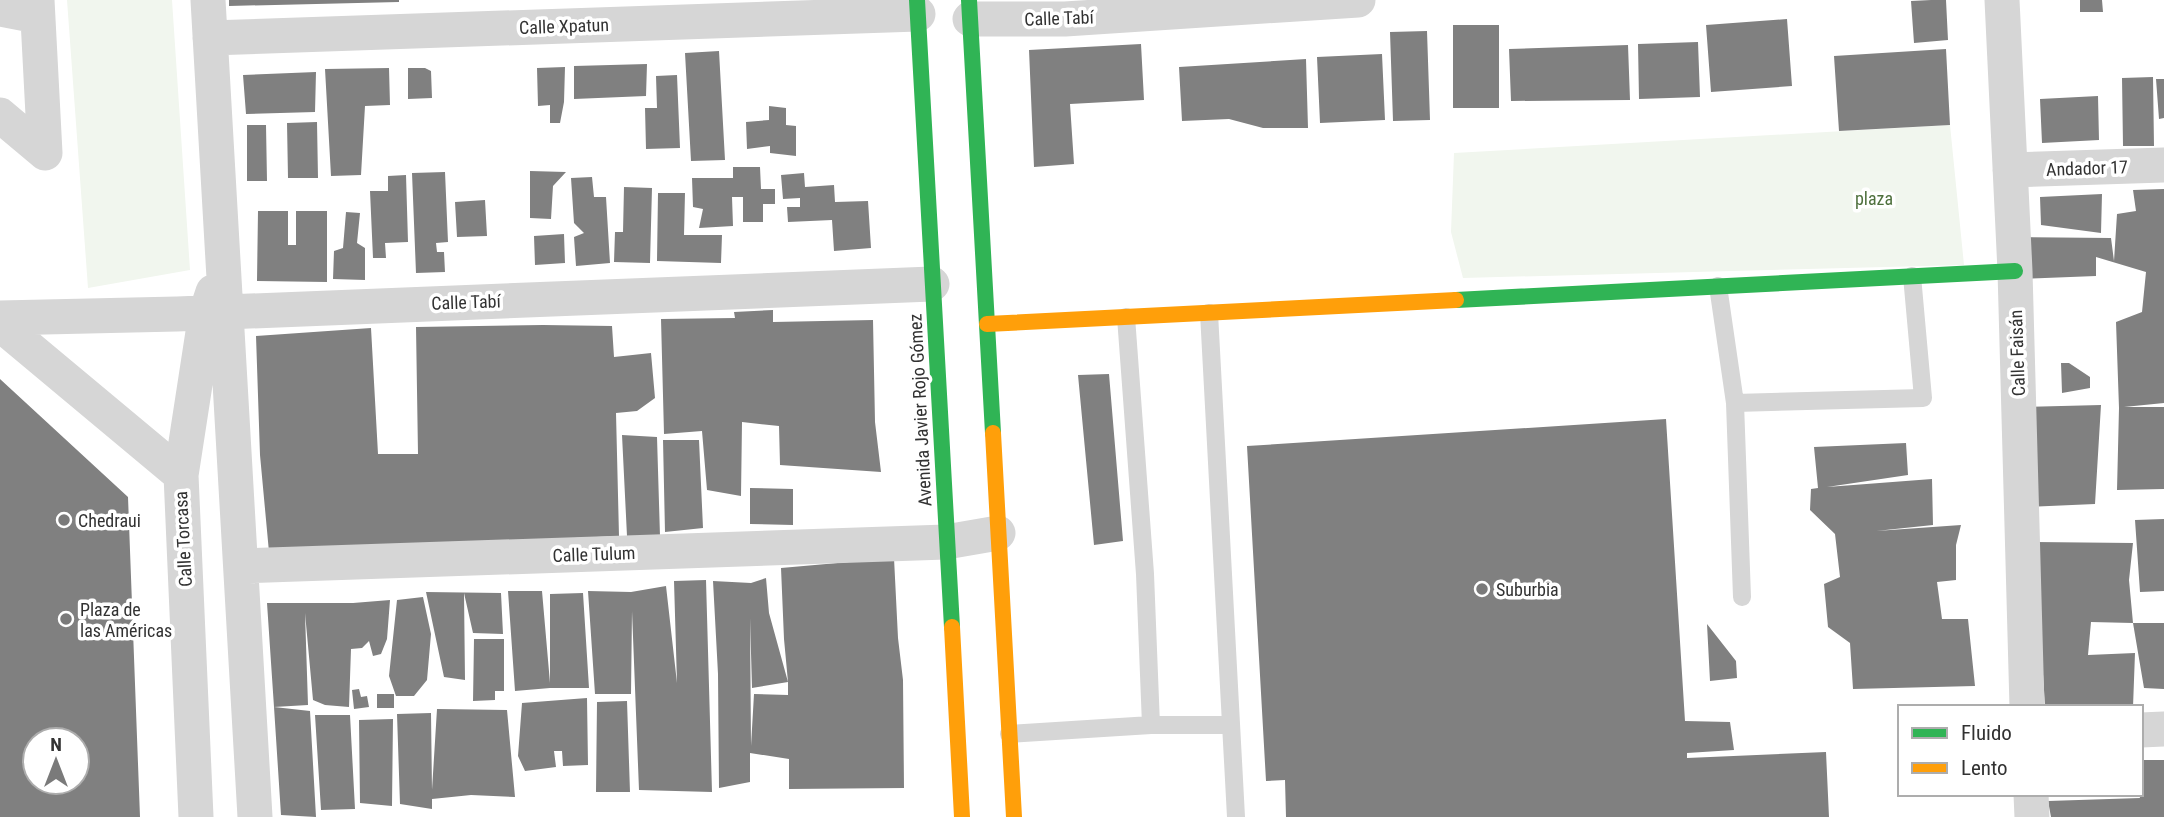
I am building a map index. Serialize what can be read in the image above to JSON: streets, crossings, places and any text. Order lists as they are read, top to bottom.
{
  "streets": {
    "main road": ["Avenida Javier Rojo Gómez"],
    "street": [
      "Calle Tabí",
      "Calle Xpatun",
      "Andador 17",
      "Calle Faisán",
      "Calle Torcasa",
      "Calle Tulum"
    ]
  },
  "crossings": [
    ["Calle Tabí", "Avenida Javier Rojo Gómez"],
    ["Calle Tabí", "Calle Torcasa"],
    ["Calle Xpatun", "Avenida Javier Rojo Gómez"],
    ["Calle Xpatun", "Calle Torcasa"],
    ["Andador 17", "Calle Faisán"],
    ["Avenida Javier Rojo Gómez", "Calle Tulum"],
    ["Calle Torcasa", "Calle Tulum"]
  ],
  "parks": ["plaza"],
  "places": ["Chedraui", "Suburbia", "Plaza de las Américas"],
  "legend": ["Fluido", "Lento"],
  "north": "top"
}
